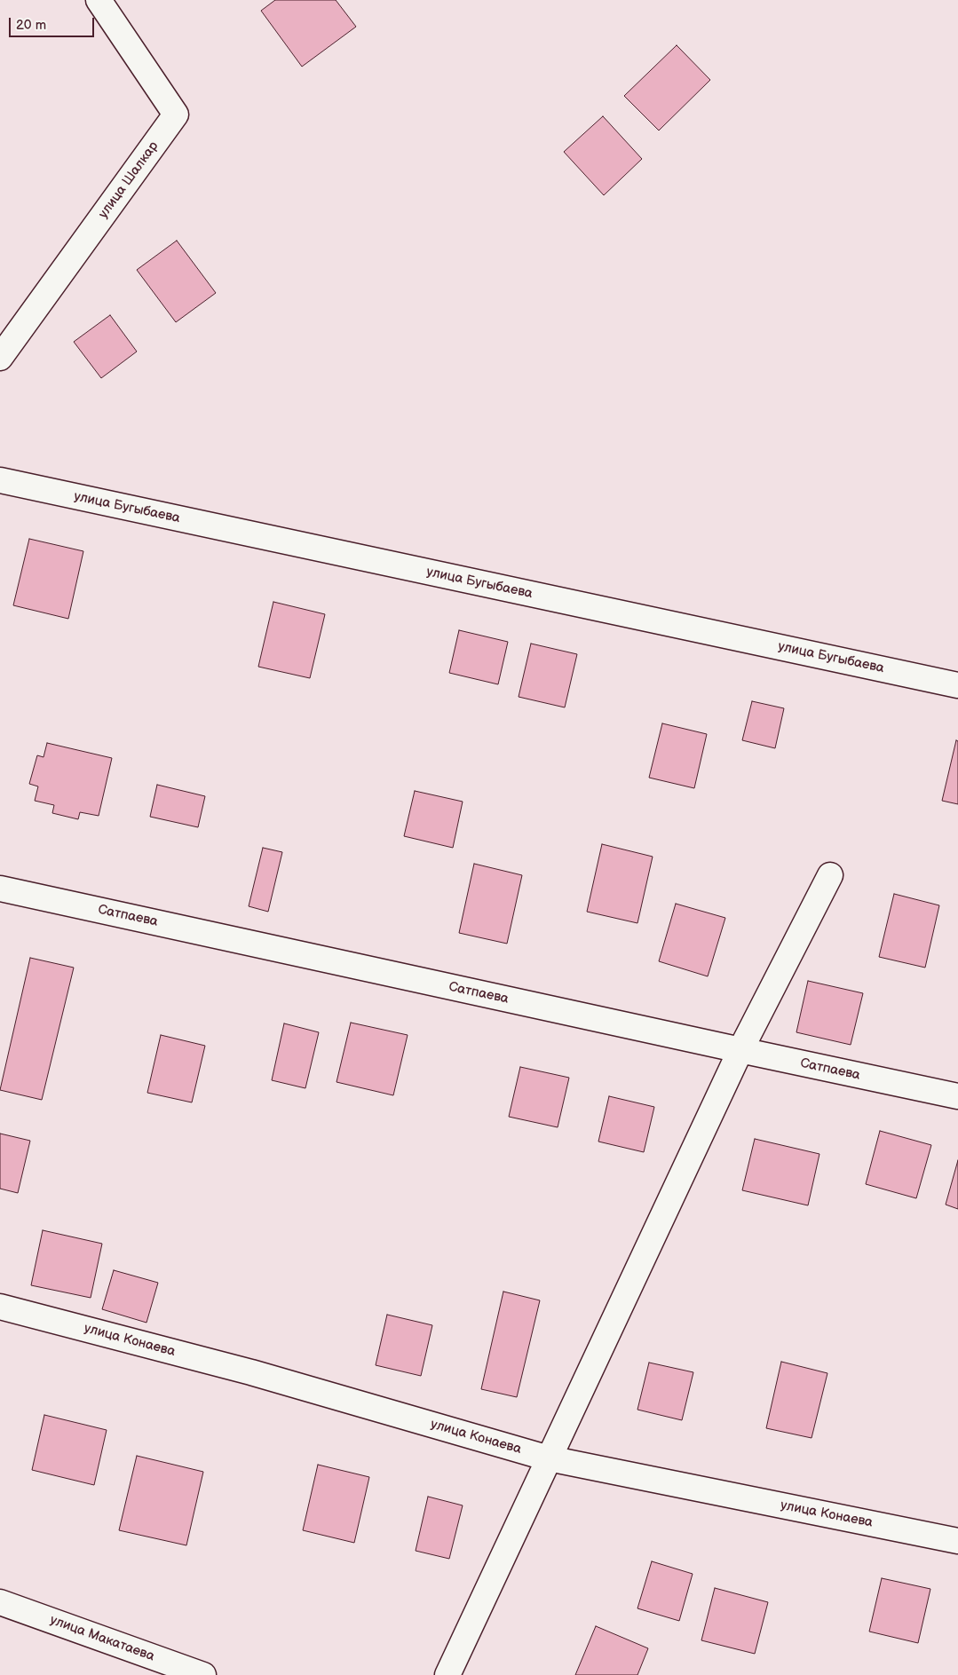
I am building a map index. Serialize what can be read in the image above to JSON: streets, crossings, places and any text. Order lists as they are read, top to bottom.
{
  "streets": {
    "street": [
      "улица Шалкар",
      "улица Бугыбаева",
      "Сатпаева",
      "улица Конаева",
      "улица Макатаева"
    ]
  },
  "scale_bar": "20 m"
}
